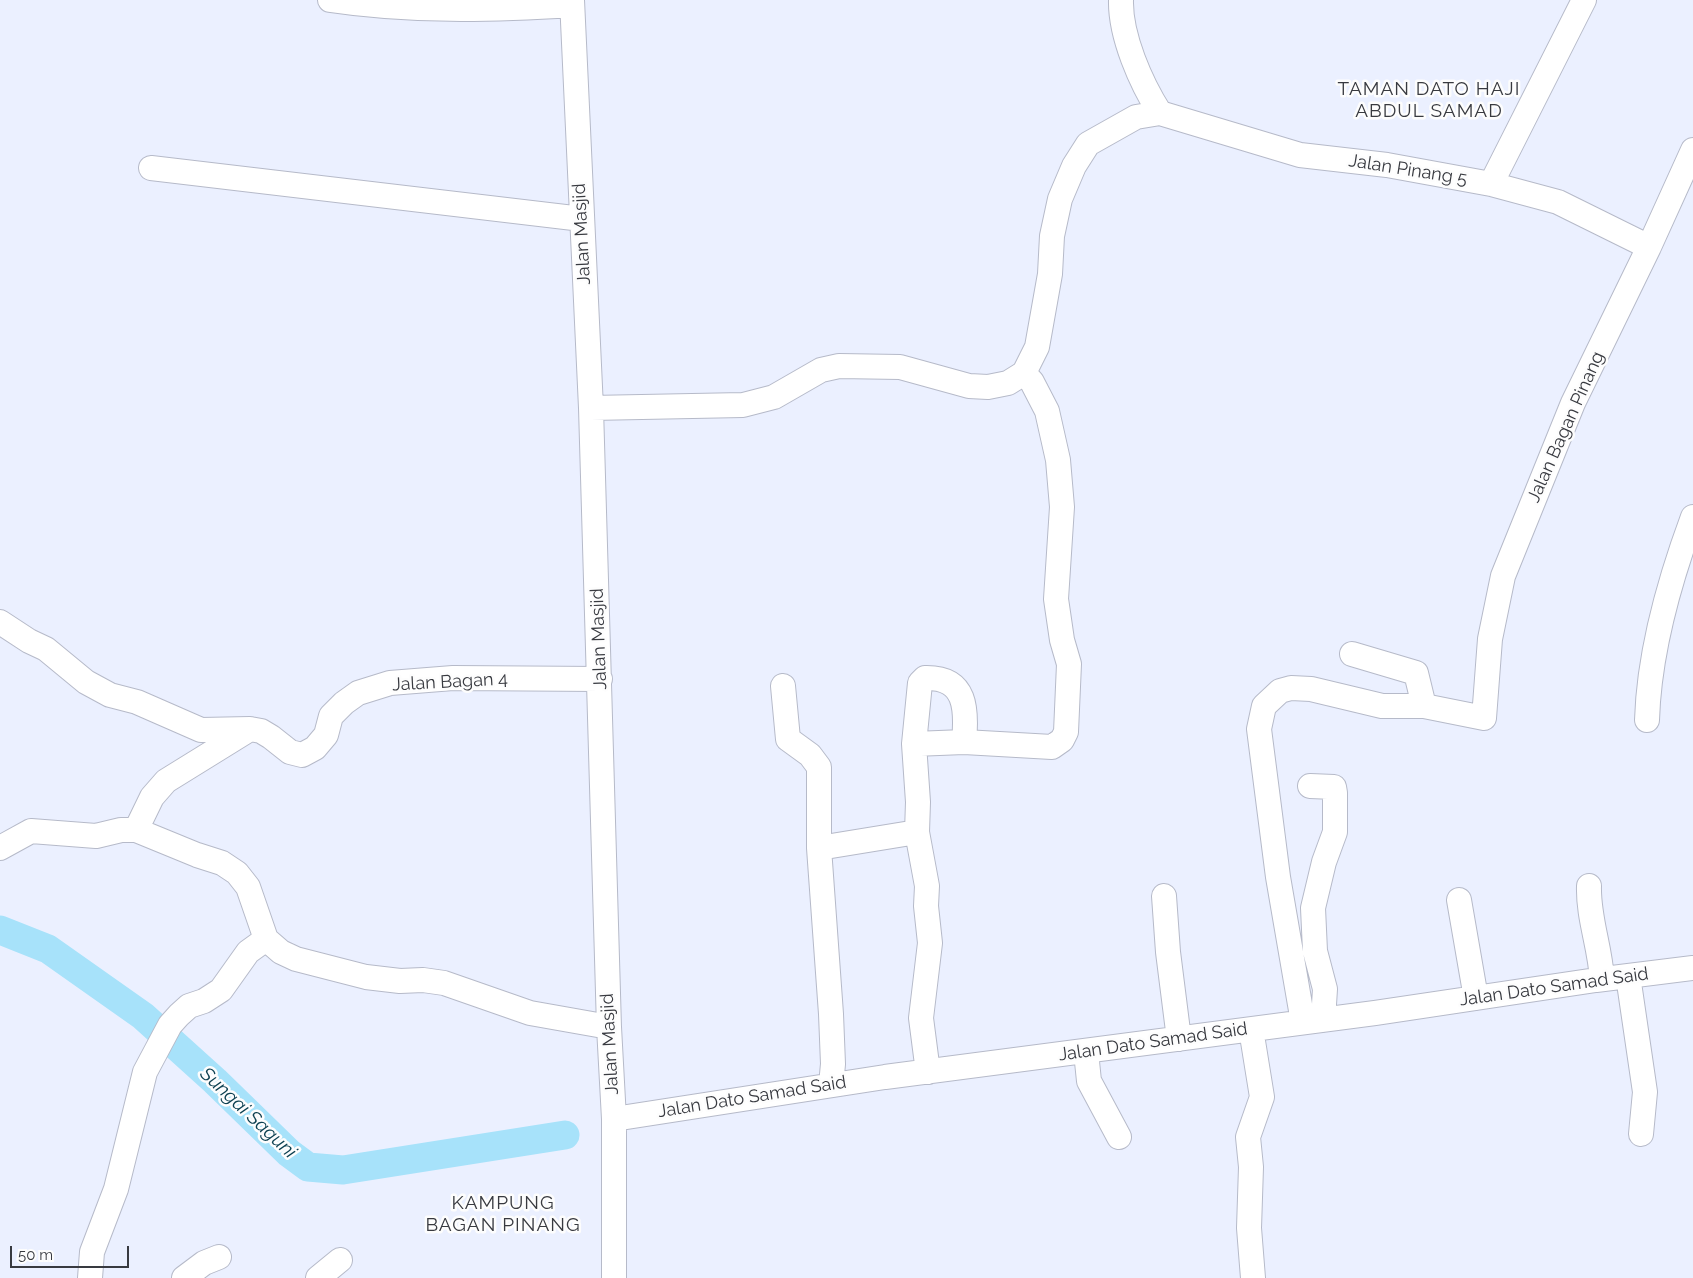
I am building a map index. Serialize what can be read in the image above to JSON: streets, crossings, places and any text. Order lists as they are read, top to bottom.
{
  "streets": {
    "street": [
      "Jalan Pinang 5",
      "Jalan Masjid",
      "Jalan Bagan Pinang",
      "Jalan Bagan 4",
      "Jalan Dato Samad Said"
    ]
  },
  "crossings": [
    ["Jalan Pinang 5", "Jalan Bagan Pinang"],
    ["Jalan Masjid", "Jalan Bagan 4"],
    ["Jalan Masjid", "Jalan Dato Samad Said"]
  ],
  "districts": ["TAMAN DATO HAJI ABDUL SAMAD", "KAMPUNG BAGAN PINANG"],
  "water": ["Sungai Saguni"],
  "scale_bar": "50 m"
}
